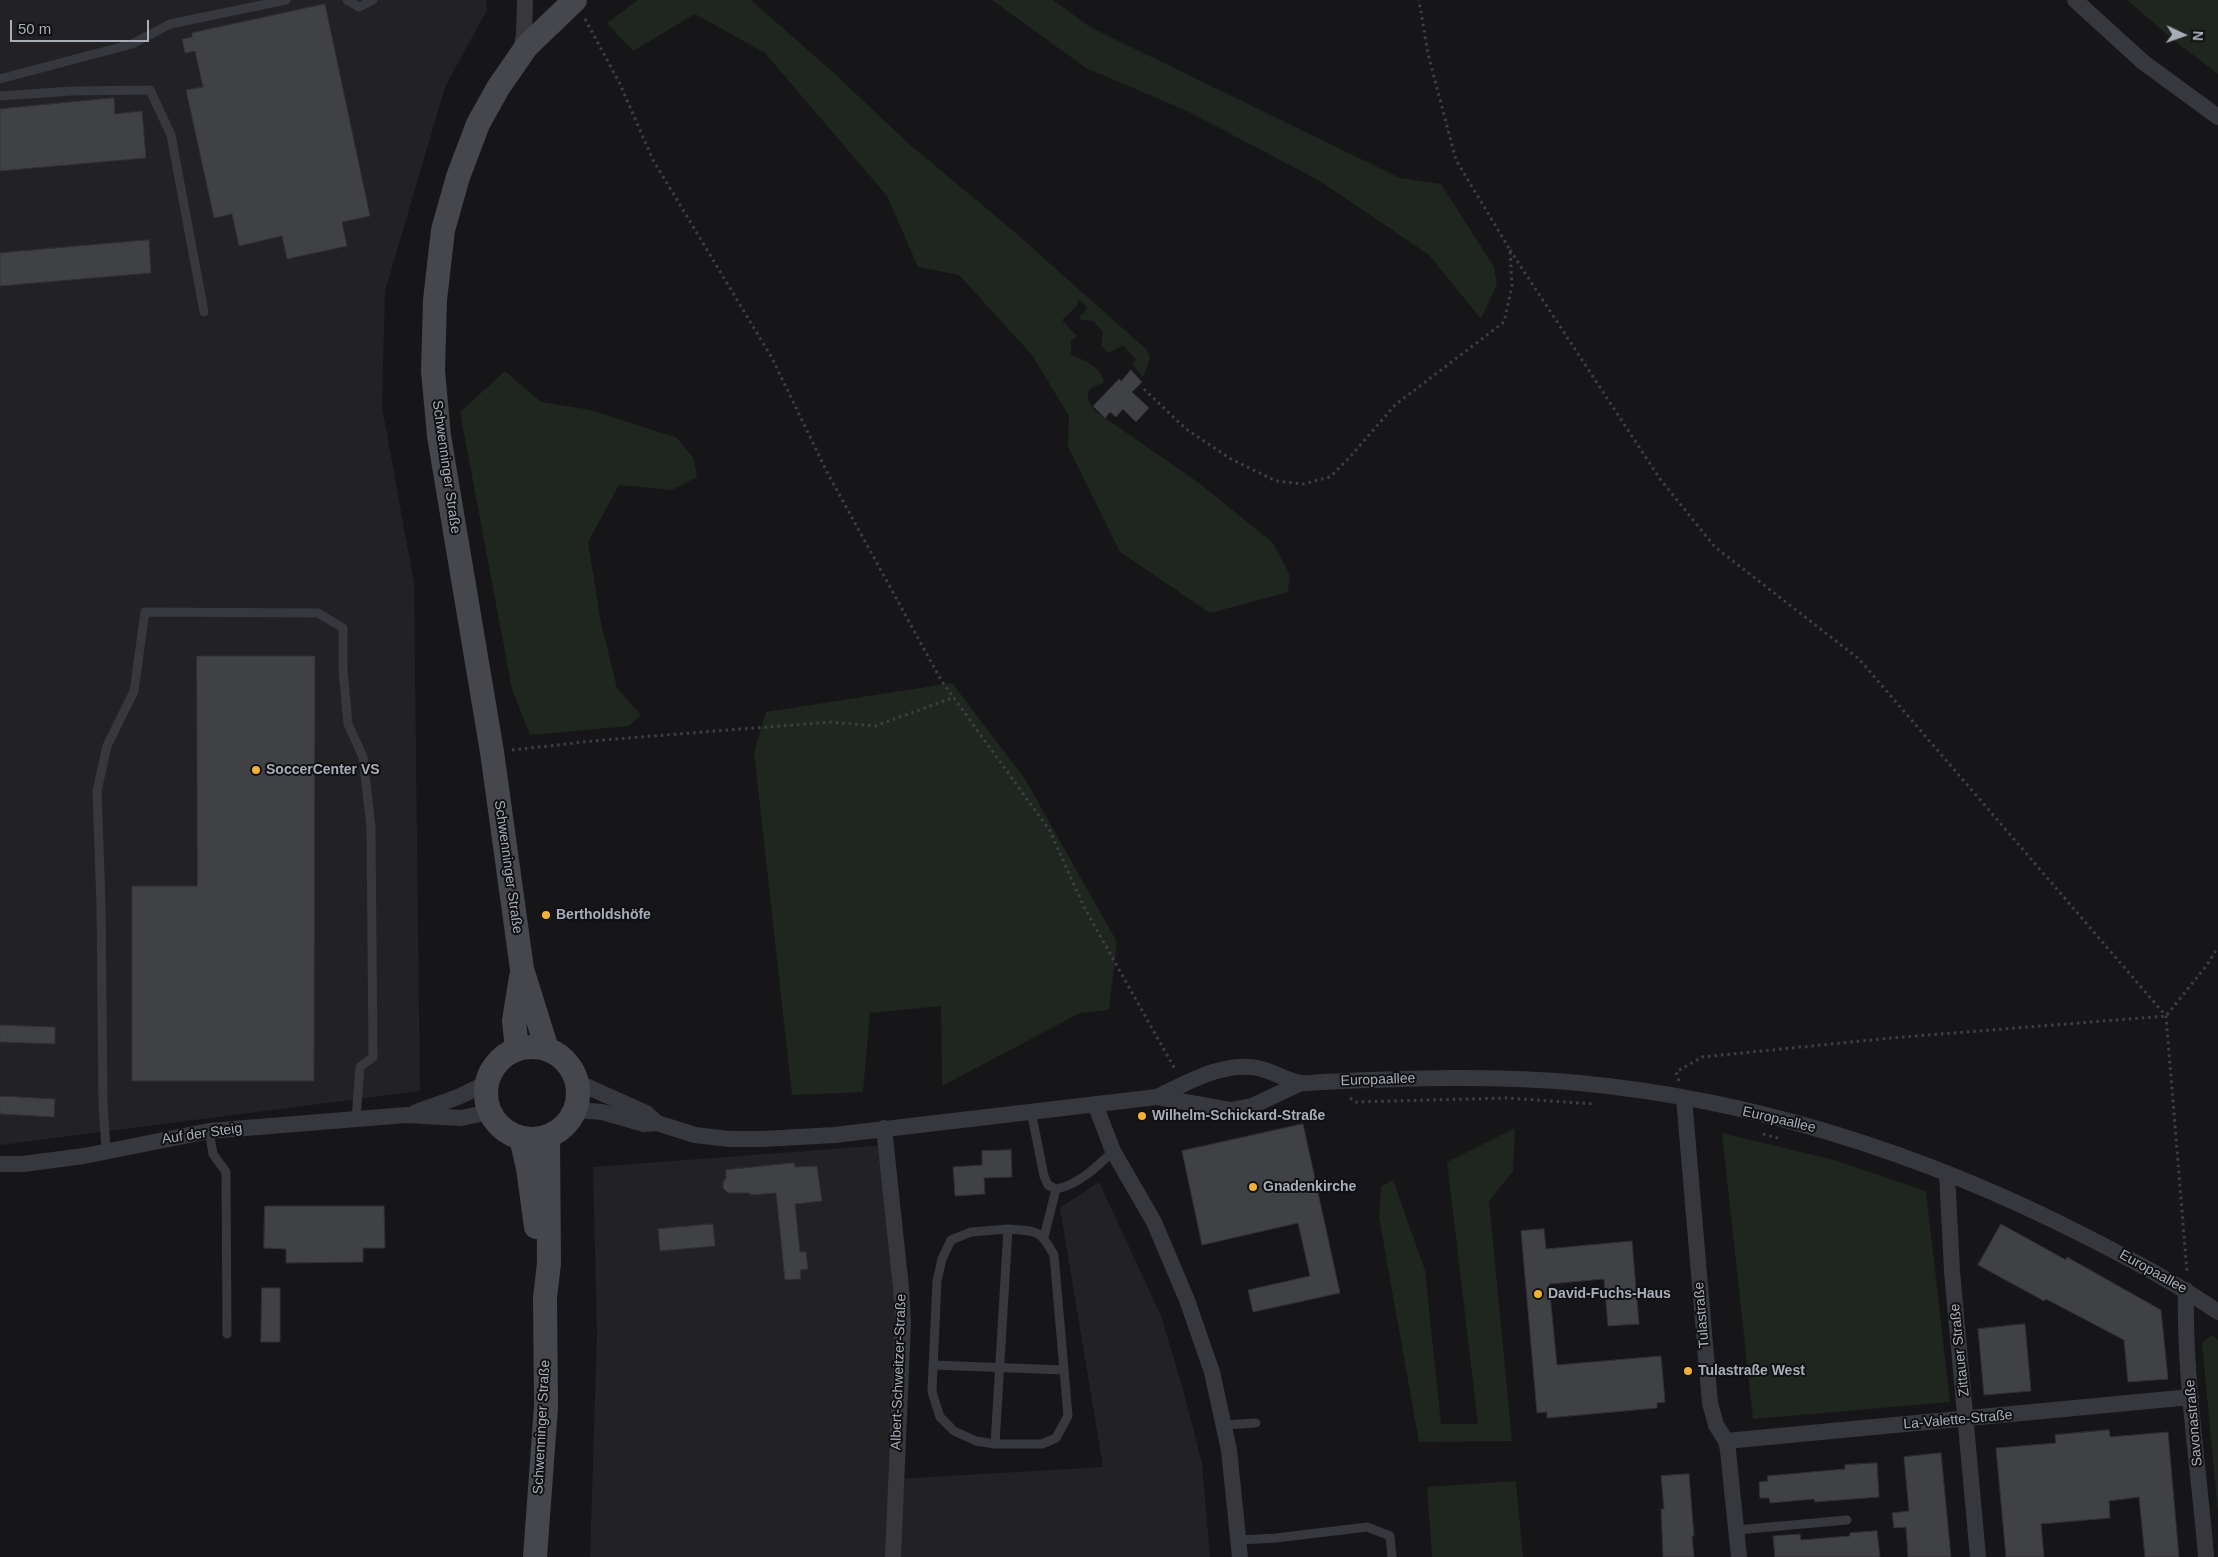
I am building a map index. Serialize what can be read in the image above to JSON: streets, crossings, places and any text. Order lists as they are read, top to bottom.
{
  "streets": {
    "main road": ["Schwenninger Straße"],
    "street": [
      "Europaallee",
      "Auf der Steig",
      "Tulastraße",
      "Zittauer Straße",
      "Albert-Schweitzer-Straße",
      "La-Valette-Straße",
      "Savonastraße"
    ]
  },
  "crossings": [
    ["Schwenninger Straße", "Auf der Steig"],
    ["Europaallee", "Tulastraße"],
    ["Europaallee", "Zittauer Straße"],
    ["Europaallee", "Savonastraße"],
    ["Tulastraße", "La-Valette-Straße"],
    ["Zittauer Straße", "La-Valette-Straße"],
    ["La-Valette-Straße", "Savonastraße"]
  ],
  "places": [
    "SoccerCenter VS",
    "Bertholdshöfe",
    "Wilhelm-Schickard-Straße",
    "Gnadenkirche",
    "David-Fuchs-Haus",
    "Tulastraße West"
  ],
  "scale_bar": "50 m",
  "north": "right"
}
